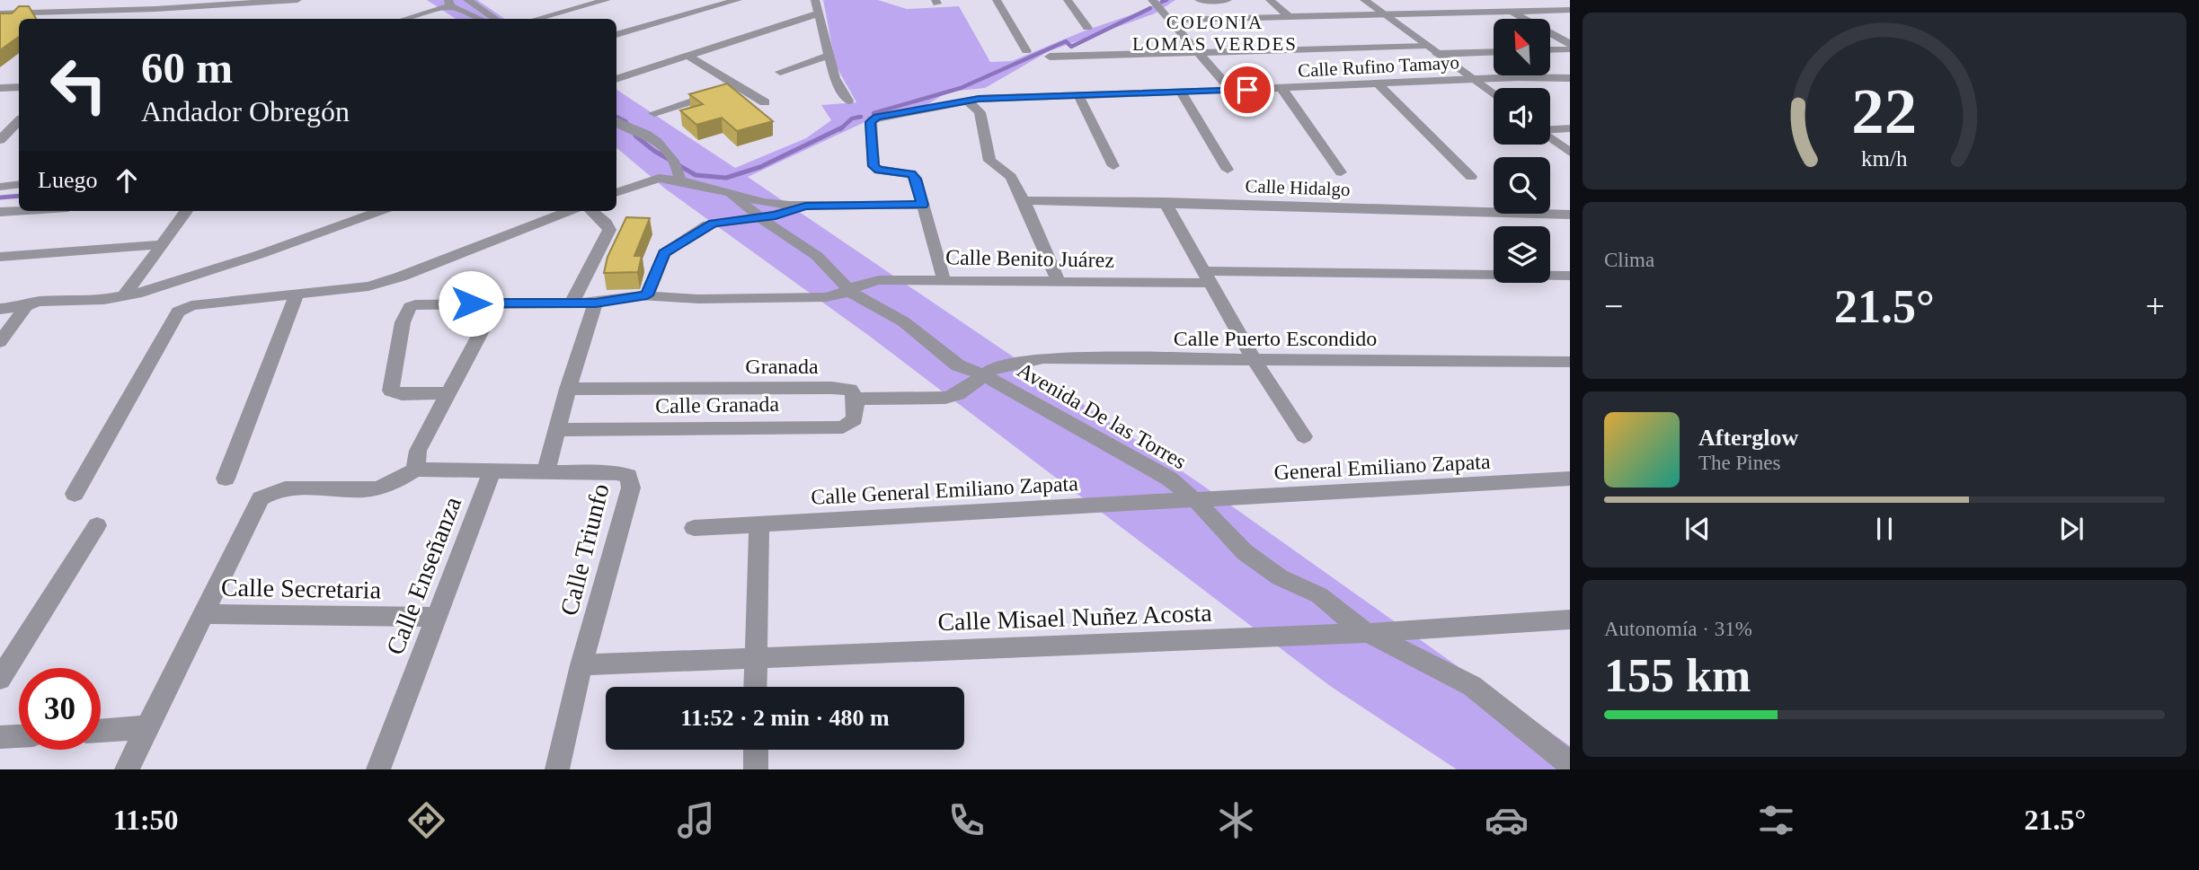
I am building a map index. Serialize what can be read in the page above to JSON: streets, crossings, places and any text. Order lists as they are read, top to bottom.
{
  "streets": {
    "street": [
      "Calle Rufino Tamayo",
      "Calle Hidalgo",
      "Calle Benito Juárez",
      "Calle Puerto Escondido",
      "Granada",
      "Calle Granada",
      "Avenida De las Torres",
      "General Emiliano Zapata",
      "Calle General Emiliano Zapata",
      "Calle Triunfo",
      "Calle Enseñanza",
      "Calle Secretaria",
      "Calle Misael Nuñez Acosta"
    ]
  },
  "crossings": [
    ["Calle Benito Juárez", "Avenida De las Torres"],
    ["Calle Puerto Escondido", "Granada"],
    ["Calle Puerto Escondido", "Avenida De las Torres"],
    ["Granada", "Calle Granada"],
    ["Granada", "Avenida De las Torres"],
    ["Avenida De las Torres", "General Emiliano Zapata"],
    ["Avenida De las Torres", "Calle General Emiliano Zapata"],
    ["Avenida De las Torres", "Calle Misael Nuñez Acosta"],
    ["General Emiliano Zapata", "Calle General Emiliano Zapata"],
    ["Calle Triunfo", "Calle Enseñanza"],
    ["Calle Triunfo", "Calle Misael Nuñez Acosta"],
    ["Calle Enseñanza", "Calle Secretaria"]
  ],
  "districts": ["COLONIA LOMAS VERDES"],
  "north": "top left",
  "page": {
    "turn": ["60 m", "Andador Obregón"],
    "then": "Luego",
    "tile": [
      "Clima",
      ["Autonomía · 31%", "155 km"]
    ],
    "heat": ["−", "21.5°", "+"],
    "song": ["Afterglow", "The Pines"],
    "limit": "30",
    "trip": "11:52 · 2 min · 480 m",
    "tabs": ["11:50", "21.5°"],
    "gauge": ["22", "km/h"]
  }
}
